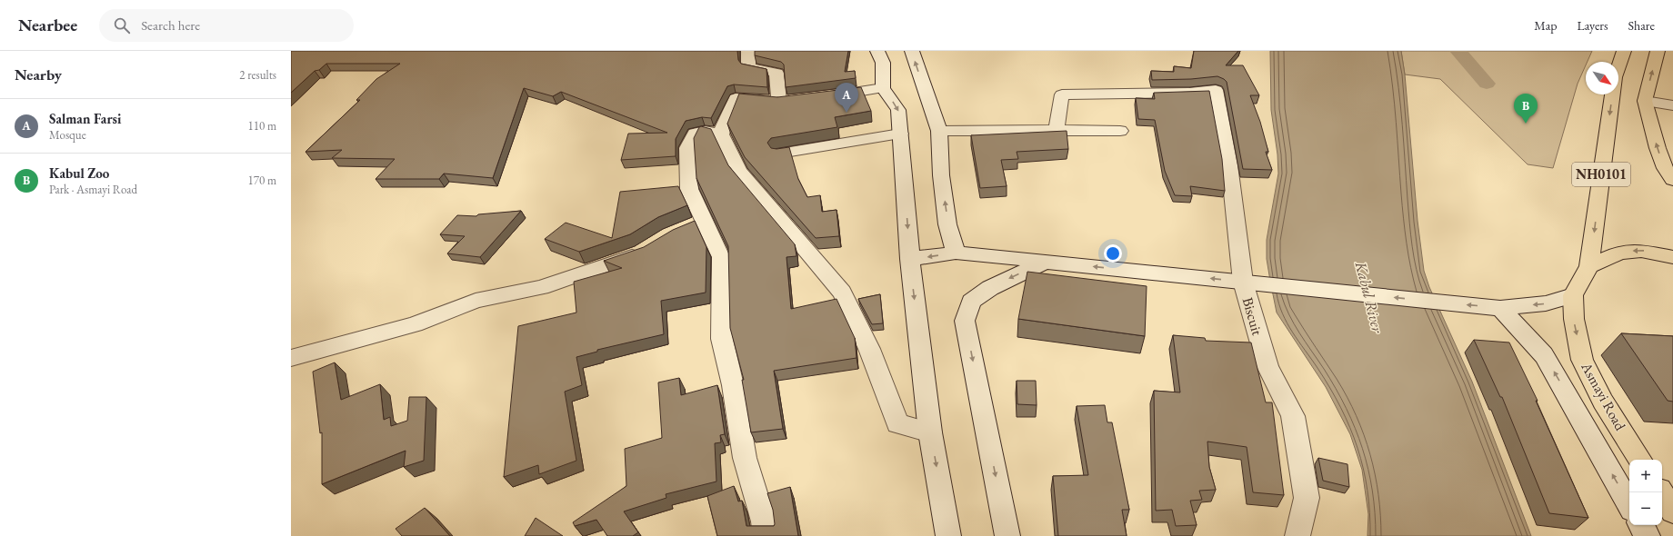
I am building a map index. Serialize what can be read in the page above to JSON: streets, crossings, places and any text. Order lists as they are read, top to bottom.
{
  "streets": {
    "highway": ["NH0101", "Asmayi Road"],
    "street": ["Biscuit"]
  },
  "crossings": [
    ["NH0101", "Asmayi Road"]
  ],
  "one_way": ["Asmayi Road"],
  "water": ["Kabul River"],
  "north": "bottom right",
  "page": {
    "header": "Nearbee",
    "search": "Search here",
    "nav": ["Map", "Layers", "Share"],
    "heading": ["Nearby", "2 results"],
    "pins": ["A", "B"],
    "list": [
      {
        "mark": "A",
        "name": "Salman Farsi",
        "note": "Mosque",
        "value": "110 m"
      },
      {
        "mark": "B",
        "name": "Kabul Zoo",
        "note": "Park · Asmayi Road",
        "value": "170 m"
      }
    ],
    "map_buttons": ["+", "−"]
  }
}
